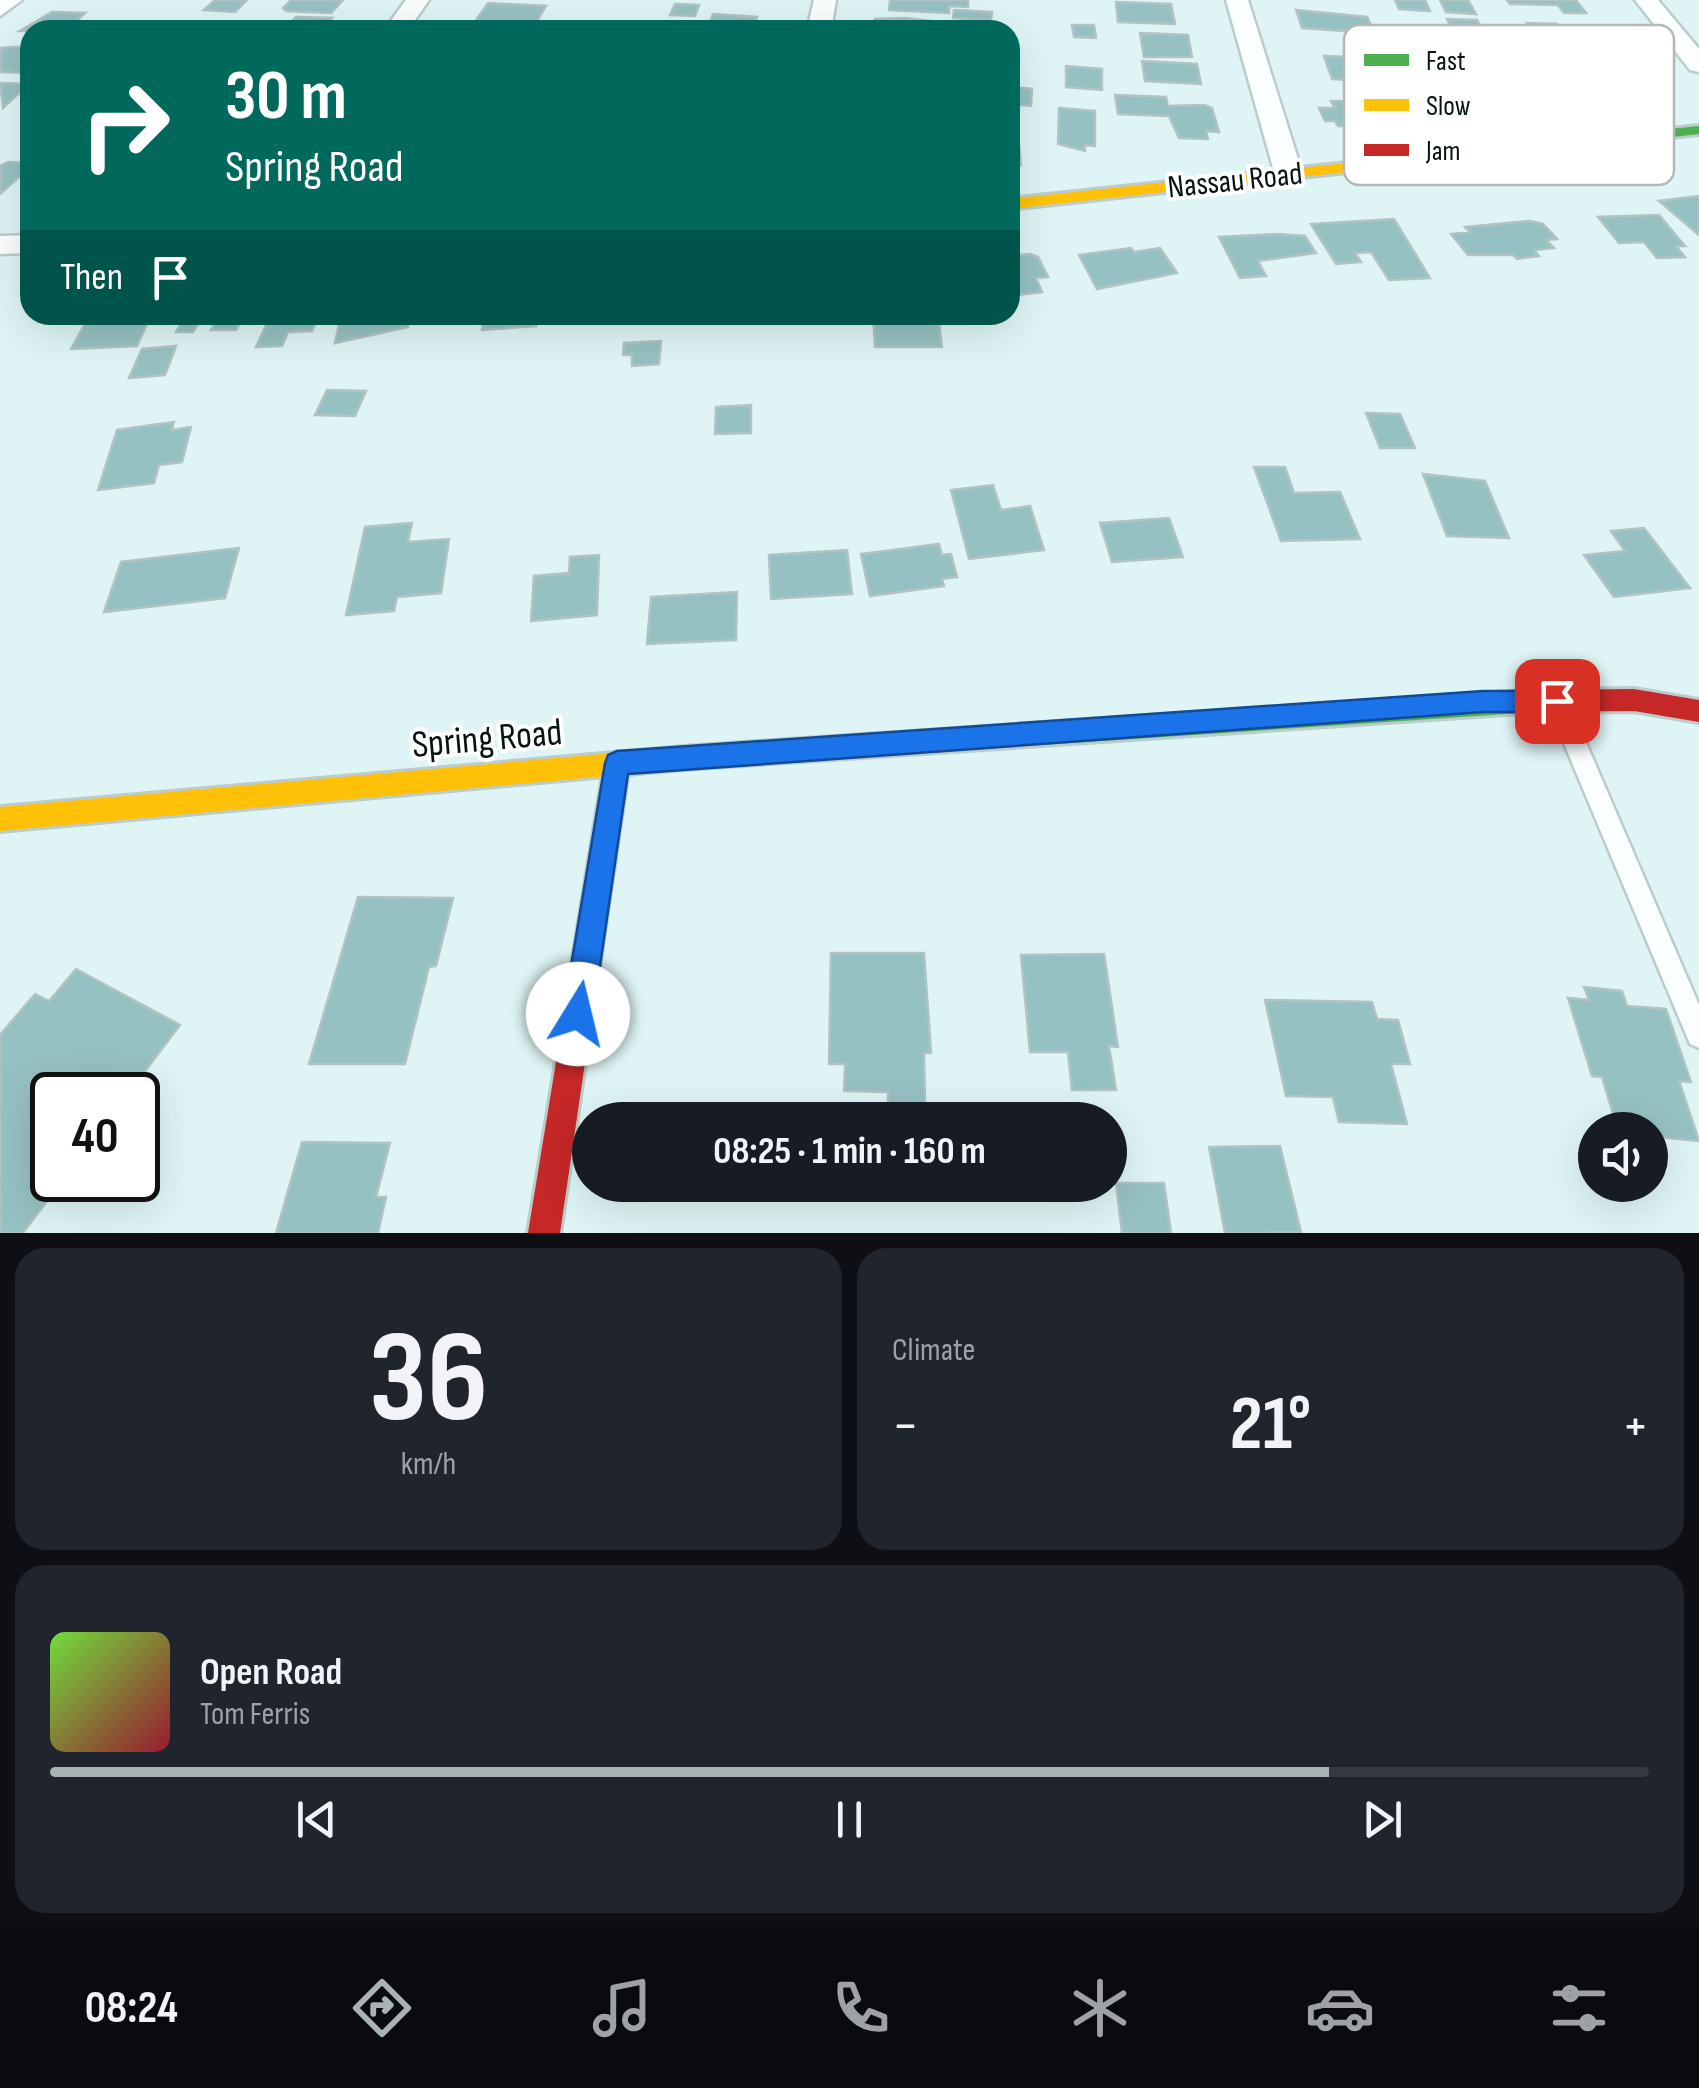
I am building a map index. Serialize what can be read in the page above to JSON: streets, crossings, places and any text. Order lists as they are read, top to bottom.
{
  "streets": {
    "main road": ["Nassau Road", "Spring Road"]
  },
  "legend": ["Fast", "Slow", "Jam"],
  "page": {
    "turn": ["30 m", "Spring Road"],
    "then": "Then",
    "limit": "40",
    "trip": "08:25 · 1 min · 160 m",
    "tile": [
      ["36", "km/h"],
      "Climate"
    ],
    "heat": ["−", "21°", "+"],
    "song": ["Open Road", "Tom Ferris"],
    "tabs": "08:24"
  }
}
